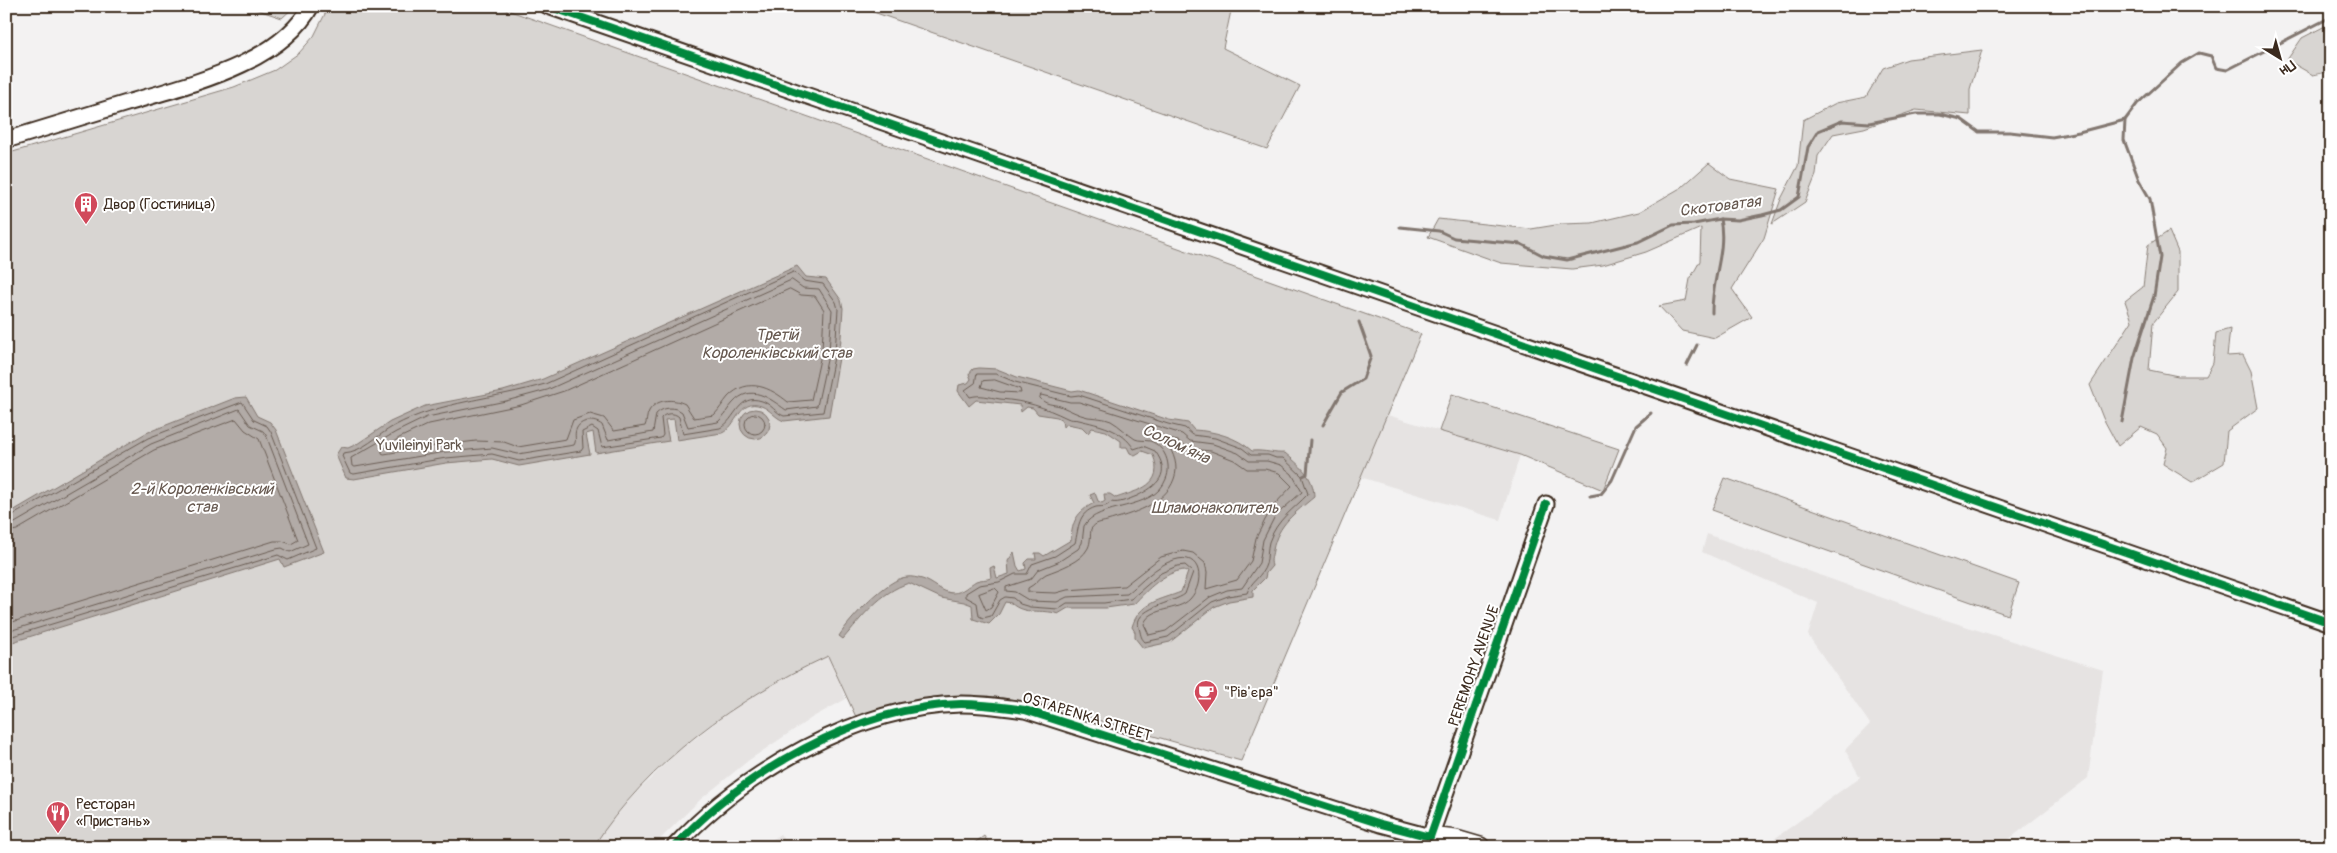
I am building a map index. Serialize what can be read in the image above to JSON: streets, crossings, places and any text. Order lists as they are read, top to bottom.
{
  "streets": {
    "main road": ["OSTAPENKA STREET"],
    "street": ["PEREMOHY AVENUE"]
  },
  "crossings": [
    ["PEREMOHY AVENUE", "OSTAPENKA STREET"]
  ],
  "water": [
    "Скотоватая",
    "Третій Короленківський став",
    "Солом'яна",
    "2-й Короленківський став",
    "Шламонакопитель"
  ],
  "parks": ["Yuvileinyi Park"],
  "places": {
    "building": ["Двор (Гостиница)"],
    "cafe": ["\"Рів'єра\""],
    "restaurant": ["Ресторан «Пристань»"]
  },
  "north": "bottom right"
}
